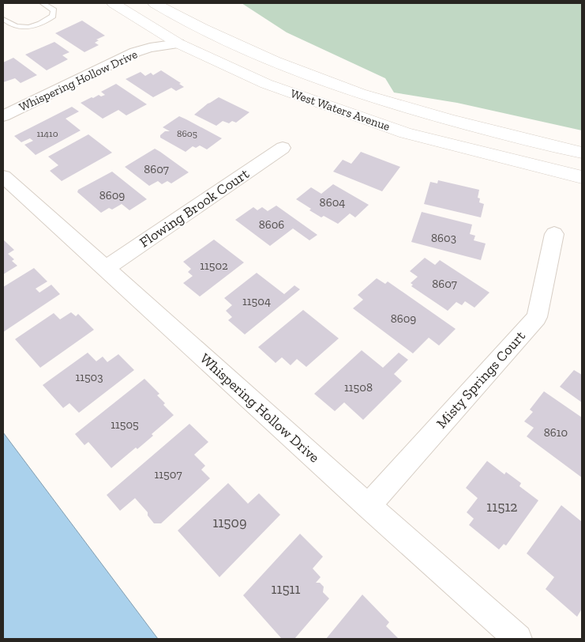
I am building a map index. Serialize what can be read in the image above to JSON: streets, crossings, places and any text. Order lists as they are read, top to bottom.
{
  "streets": {
    "street": [
      "Whispering Hollow Drive",
      "West Waters Avenue",
      "Flowing Brook Court",
      "Misty Springs Court"
    ]
  },
  "crossings": [
    ["Whispering Hollow Drive", "West Waters Avenue"],
    ["Whispering Hollow Drive", "Flowing Brook Court"],
    ["Whispering Hollow Drive", "Misty Springs Court"]
  ],
  "house_numbers": [
    "11410",
    "8605",
    "8607",
    "8609",
    "8604",
    "8606",
    "8603",
    "11502",
    "8607",
    "11504",
    "8609",
    "11503",
    "11508",
    "11505",
    "8610",
    "11507",
    "11512",
    "11509",
    "11511"
  ]
}
